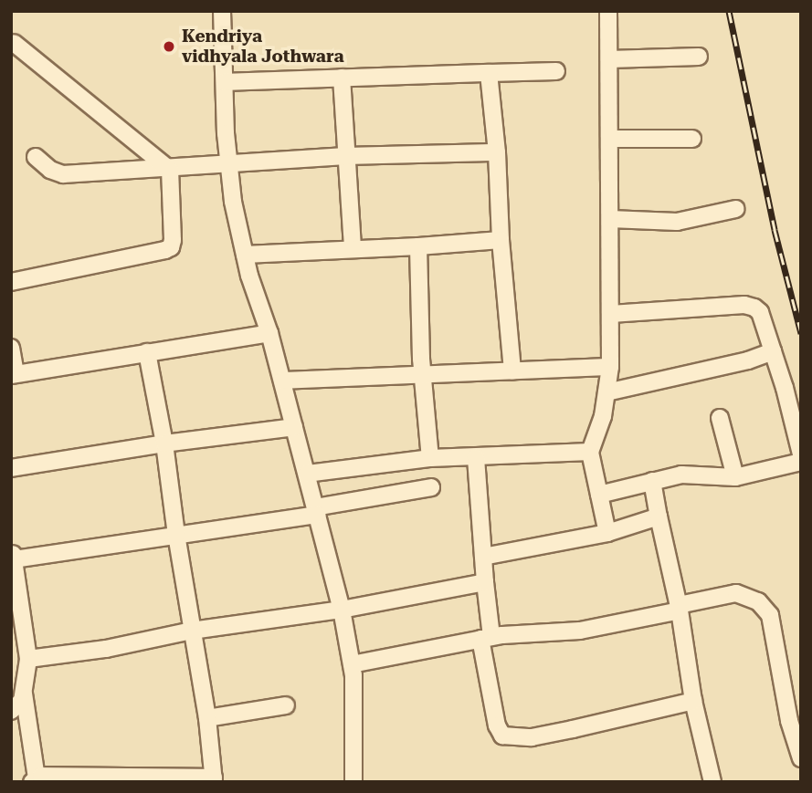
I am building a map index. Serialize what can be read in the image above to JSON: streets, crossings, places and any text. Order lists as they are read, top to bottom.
{
  "places": ["Kendriya vidhyala Jothwara"]
}
